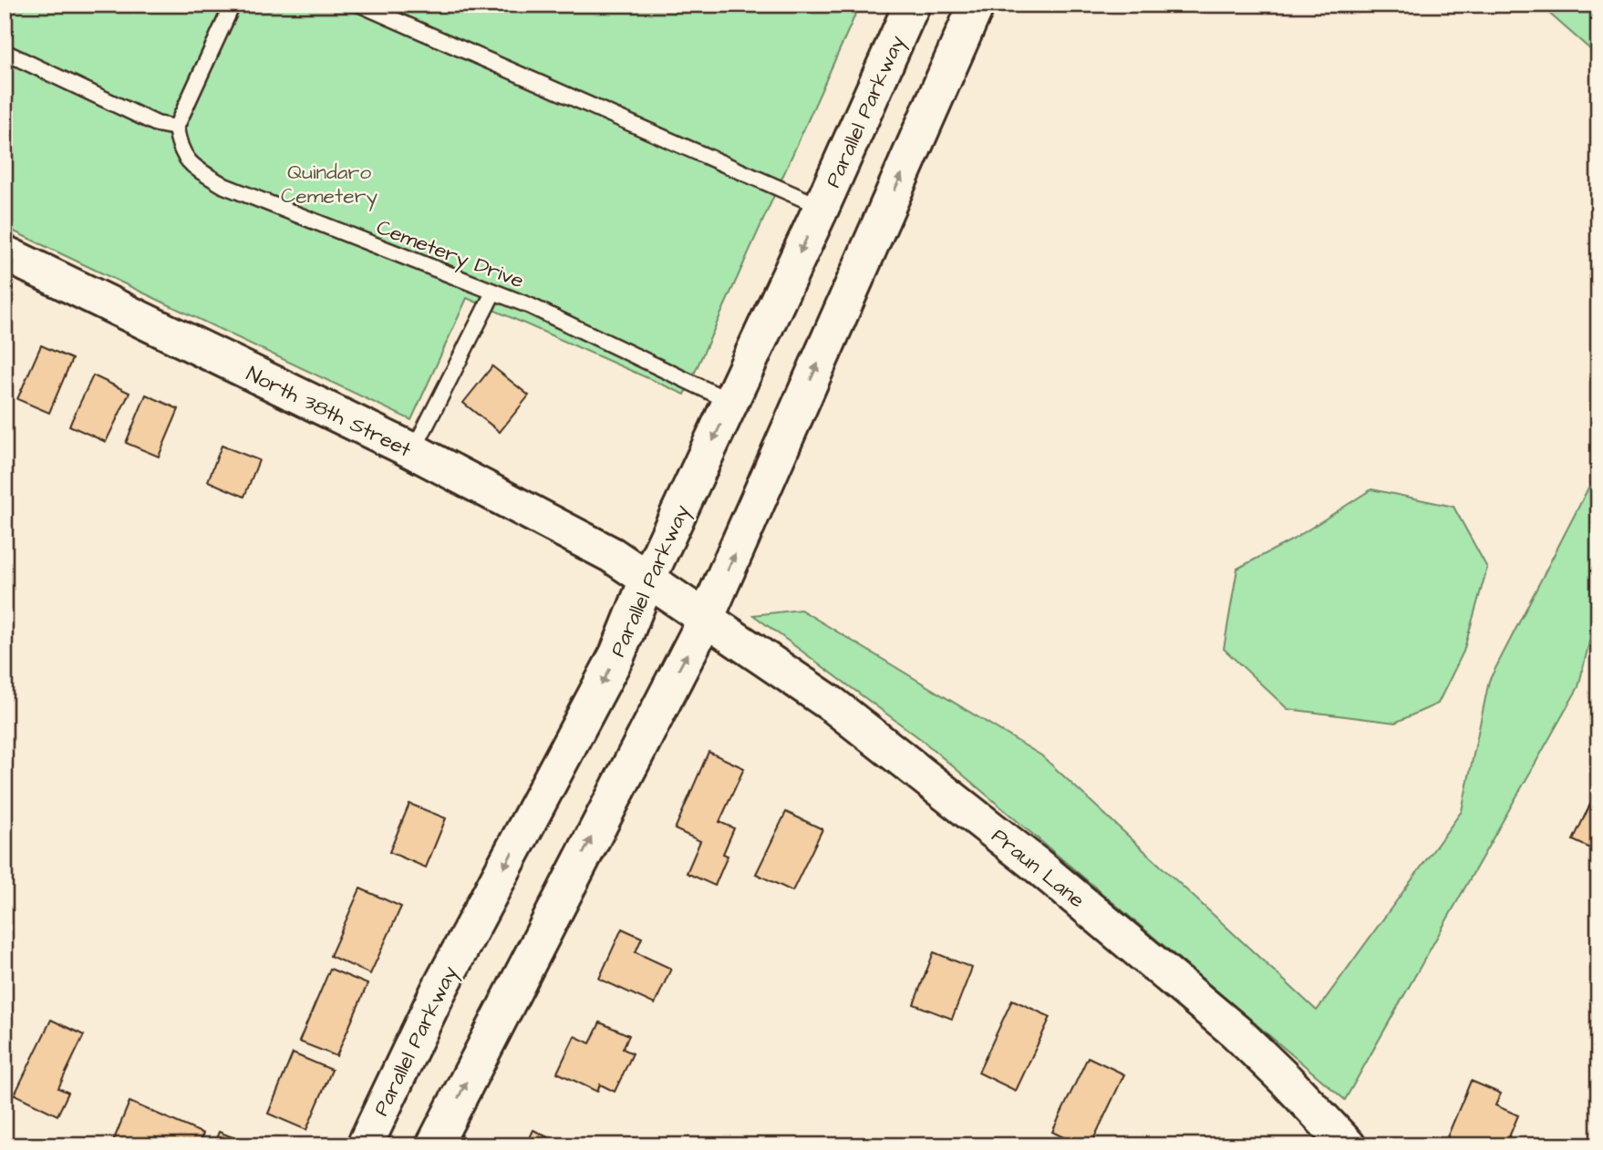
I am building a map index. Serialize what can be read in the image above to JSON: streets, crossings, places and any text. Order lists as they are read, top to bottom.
{
  "streets": {
    "main road": ["Parallel Parkway", "North 38th Street", "Praun Lane"],
    "lane": ["Cemetery Drive"]
  },
  "crossings": [
    ["Parallel Parkway", "Cemetery Drive"],
    ["Parallel Parkway", "North 38th Street"],
    ["North 38th Street", "Praun Lane"]
  ],
  "parks": ["Quindaro Cemetery"]
}
